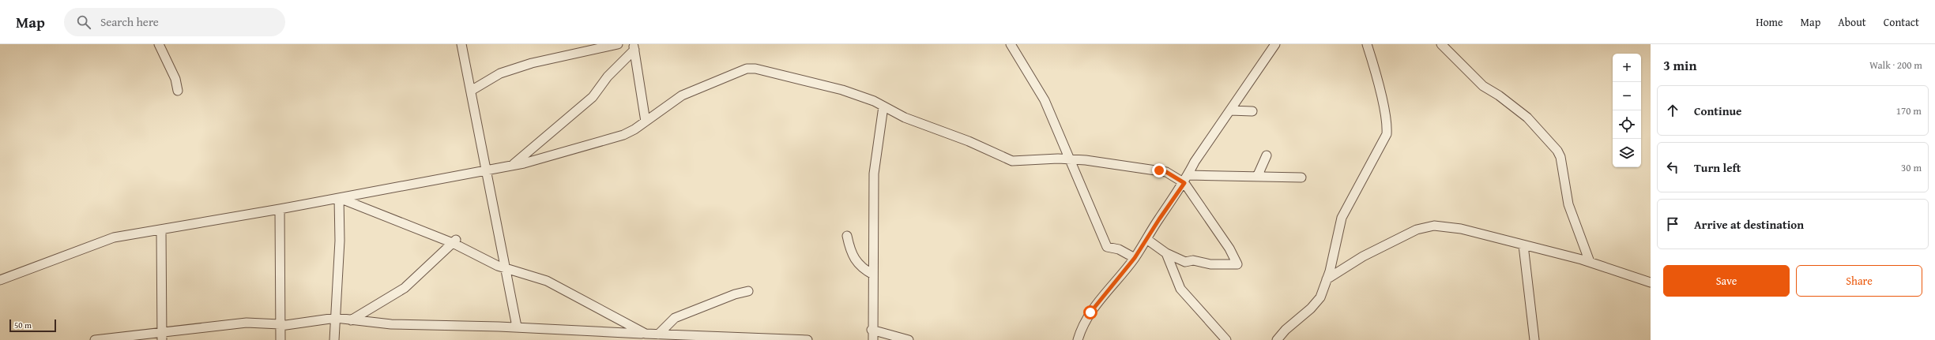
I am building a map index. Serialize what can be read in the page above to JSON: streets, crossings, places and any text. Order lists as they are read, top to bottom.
{
  "scale_bar": "50 m",
  "page": {
    "header": "Map",
    "search": "Search here",
    "nav": [
      "Home",
      "Map",
      "About",
      "Contact"
    ],
    "heading": ["3 min", "Walk · 200 m"],
    "map_buttons": ["+", "−"],
    "list": [
      ["Continue", "170 m"],
      ["Turn left", "30 m"],
      "Arrive at destination"
    ],
    "buttons": ["Save", "Share"],
    "scale": "50 m"
  }
}
